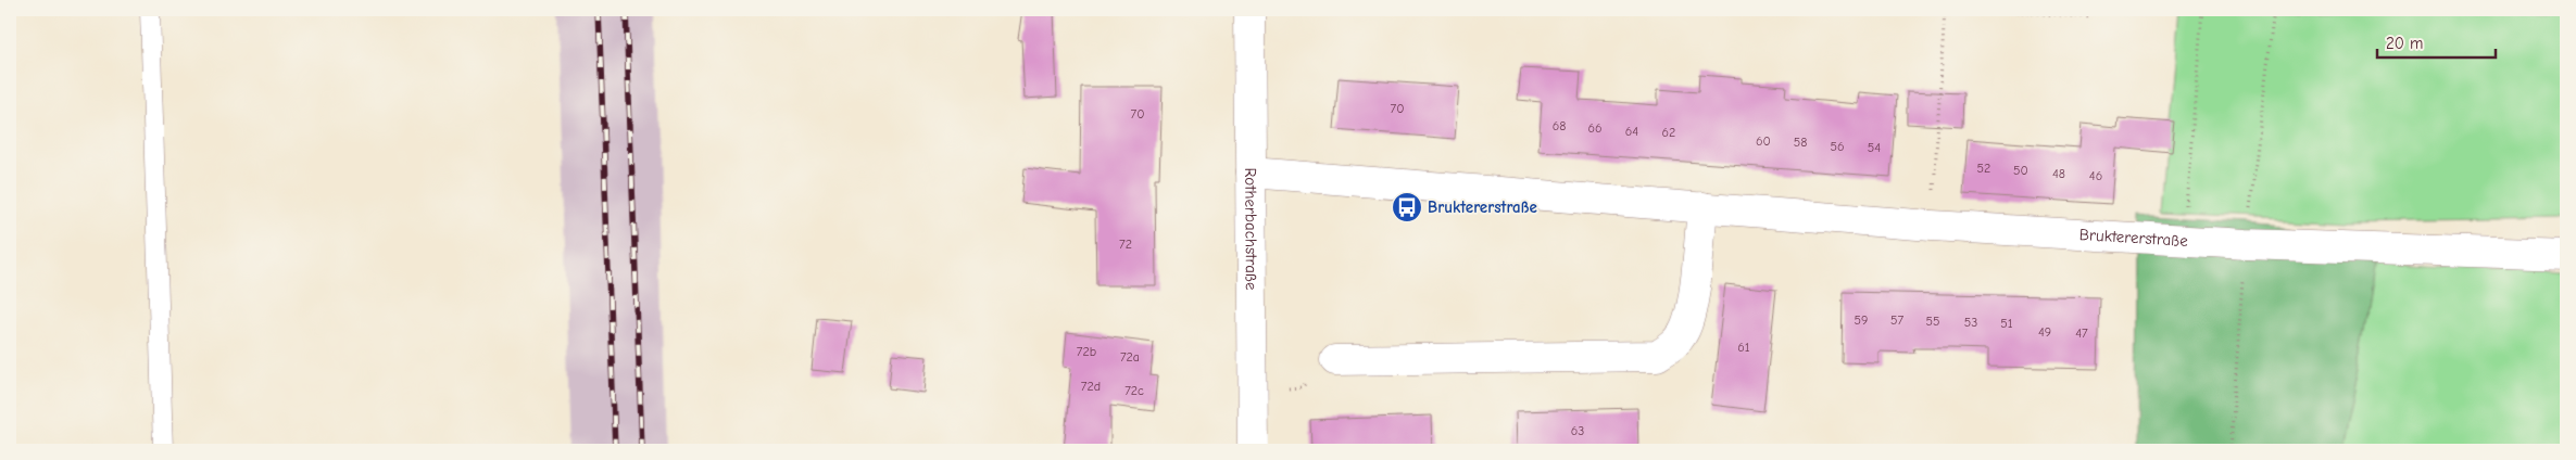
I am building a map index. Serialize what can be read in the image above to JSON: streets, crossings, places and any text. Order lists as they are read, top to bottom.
{
  "streets": {
    "street": ["Rotherbachstraße", "Bruktererstraße"]
  },
  "crossings": [
    ["Rotherbachstraße", "Bruktererstraße"]
  ],
  "places": {
    "bus stop": ["Bruktererstraße"]
  },
  "house_numbers": [
    "70",
    "70",
    "68",
    "66",
    "64",
    "62",
    "60",
    "58",
    "56",
    "54",
    "52",
    "50",
    "48",
    "46",
    "72",
    "59",
    "57",
    "55",
    "53",
    "51",
    "49",
    "47",
    "61",
    "72b",
    "72a",
    "72d",
    "72c",
    "63"
  ],
  "scale_bar": "20 m"
}
